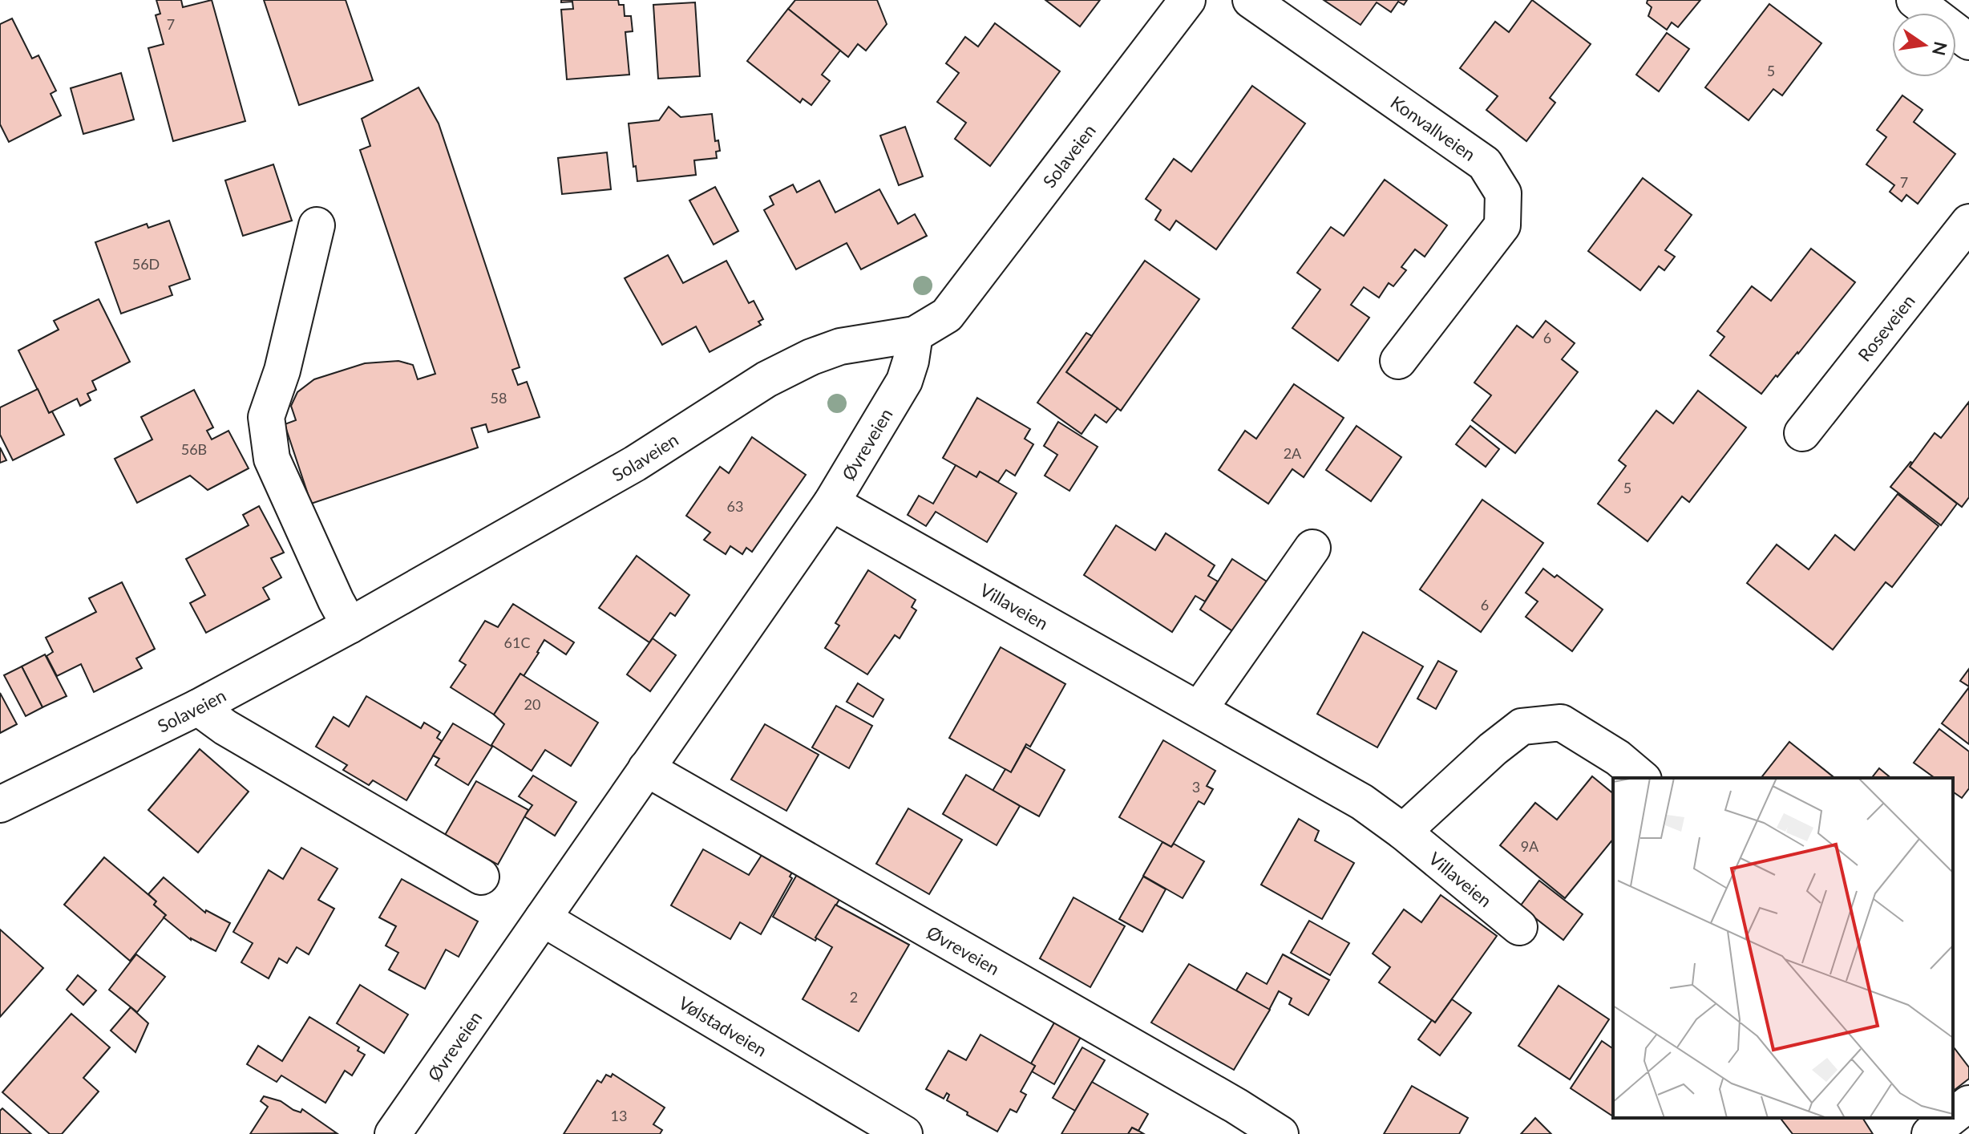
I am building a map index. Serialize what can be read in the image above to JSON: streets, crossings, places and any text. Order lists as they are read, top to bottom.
{
  "streets": {
    "street": [
      "Konvallveien",
      "Solaveien",
      "Roseveien",
      "Øvreveien",
      "Villaveien",
      "Vølstadveien"
    ]
  },
  "crossings": [
    ["Solaveien", "Øvreveien"],
    ["Øvreveien", "Villaveien"],
    ["Øvreveien", "Vølstadveien"]
  ],
  "house_numbers": [
    "7",
    "5",
    "7",
    "56D",
    "6",
    "58",
    "56B",
    "2A",
    "5",
    "63",
    "6",
    "61C",
    "20",
    "3",
    "9A",
    "2",
    "13"
  ],
  "north": "right"
}
